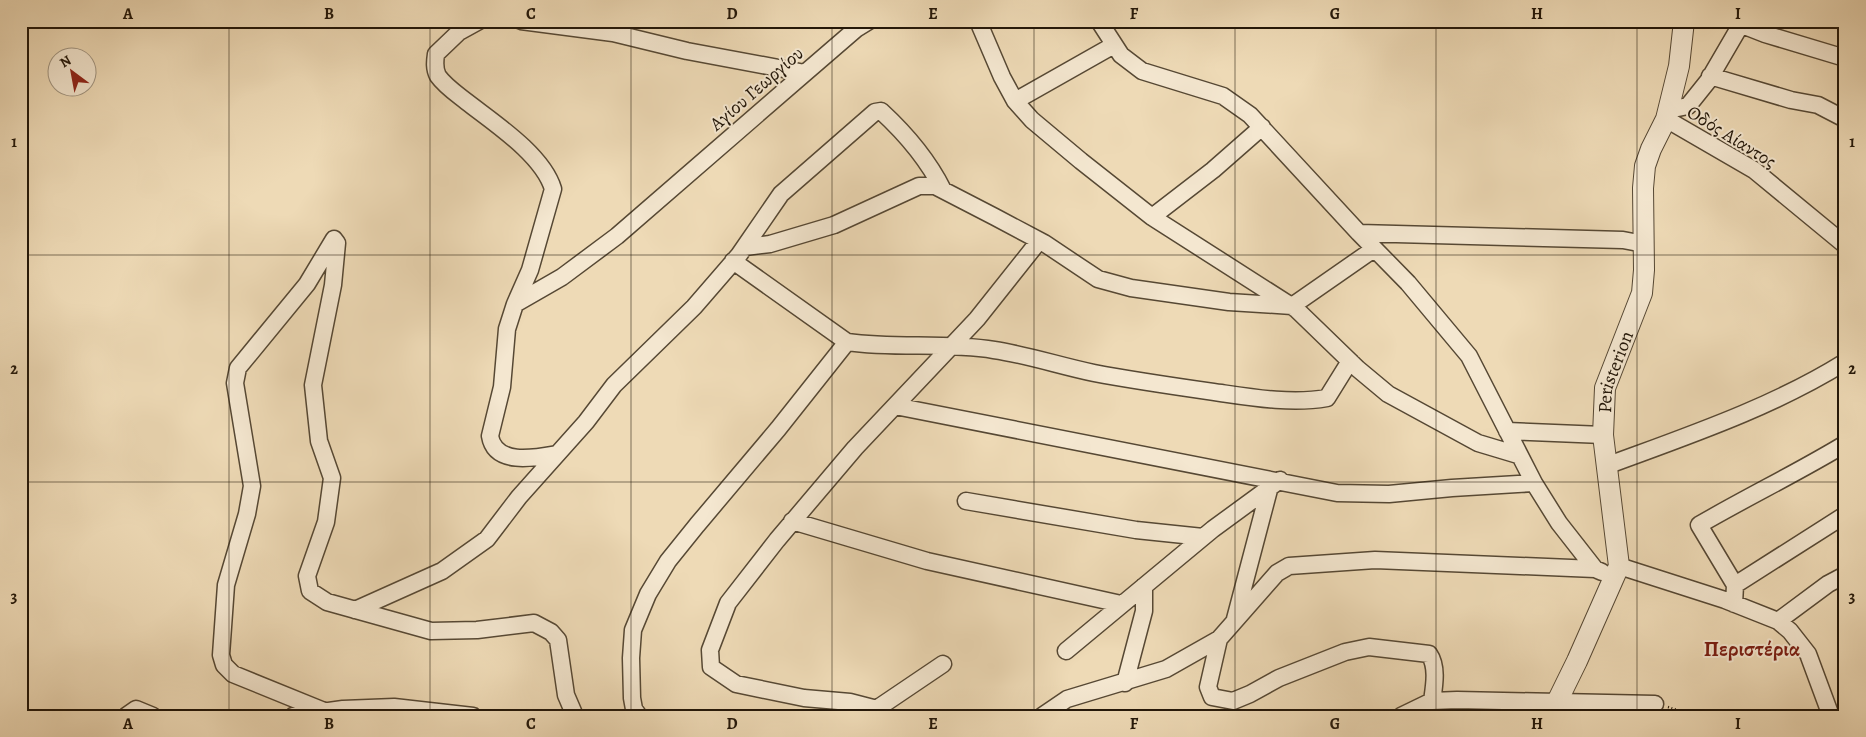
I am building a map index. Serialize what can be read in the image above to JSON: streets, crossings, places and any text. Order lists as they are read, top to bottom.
{
  "streets": {
    "street": ["Αγίου Γεωργίου", "Οδός Αίαντος", "Peristerion"]
  },
  "crossings": [
    ["Οδός Αίαντος", "Peristerion"]
  ],
  "districts": ["Περιστέρια"],
  "north": "top left",
  "grid": {
    "columns": [
      "A",
      "B",
      "C",
      "D",
      "E",
      "F",
      "G",
      "H",
      "I"
    ],
    "rows": ["1", "2", "3"]
  }
}
